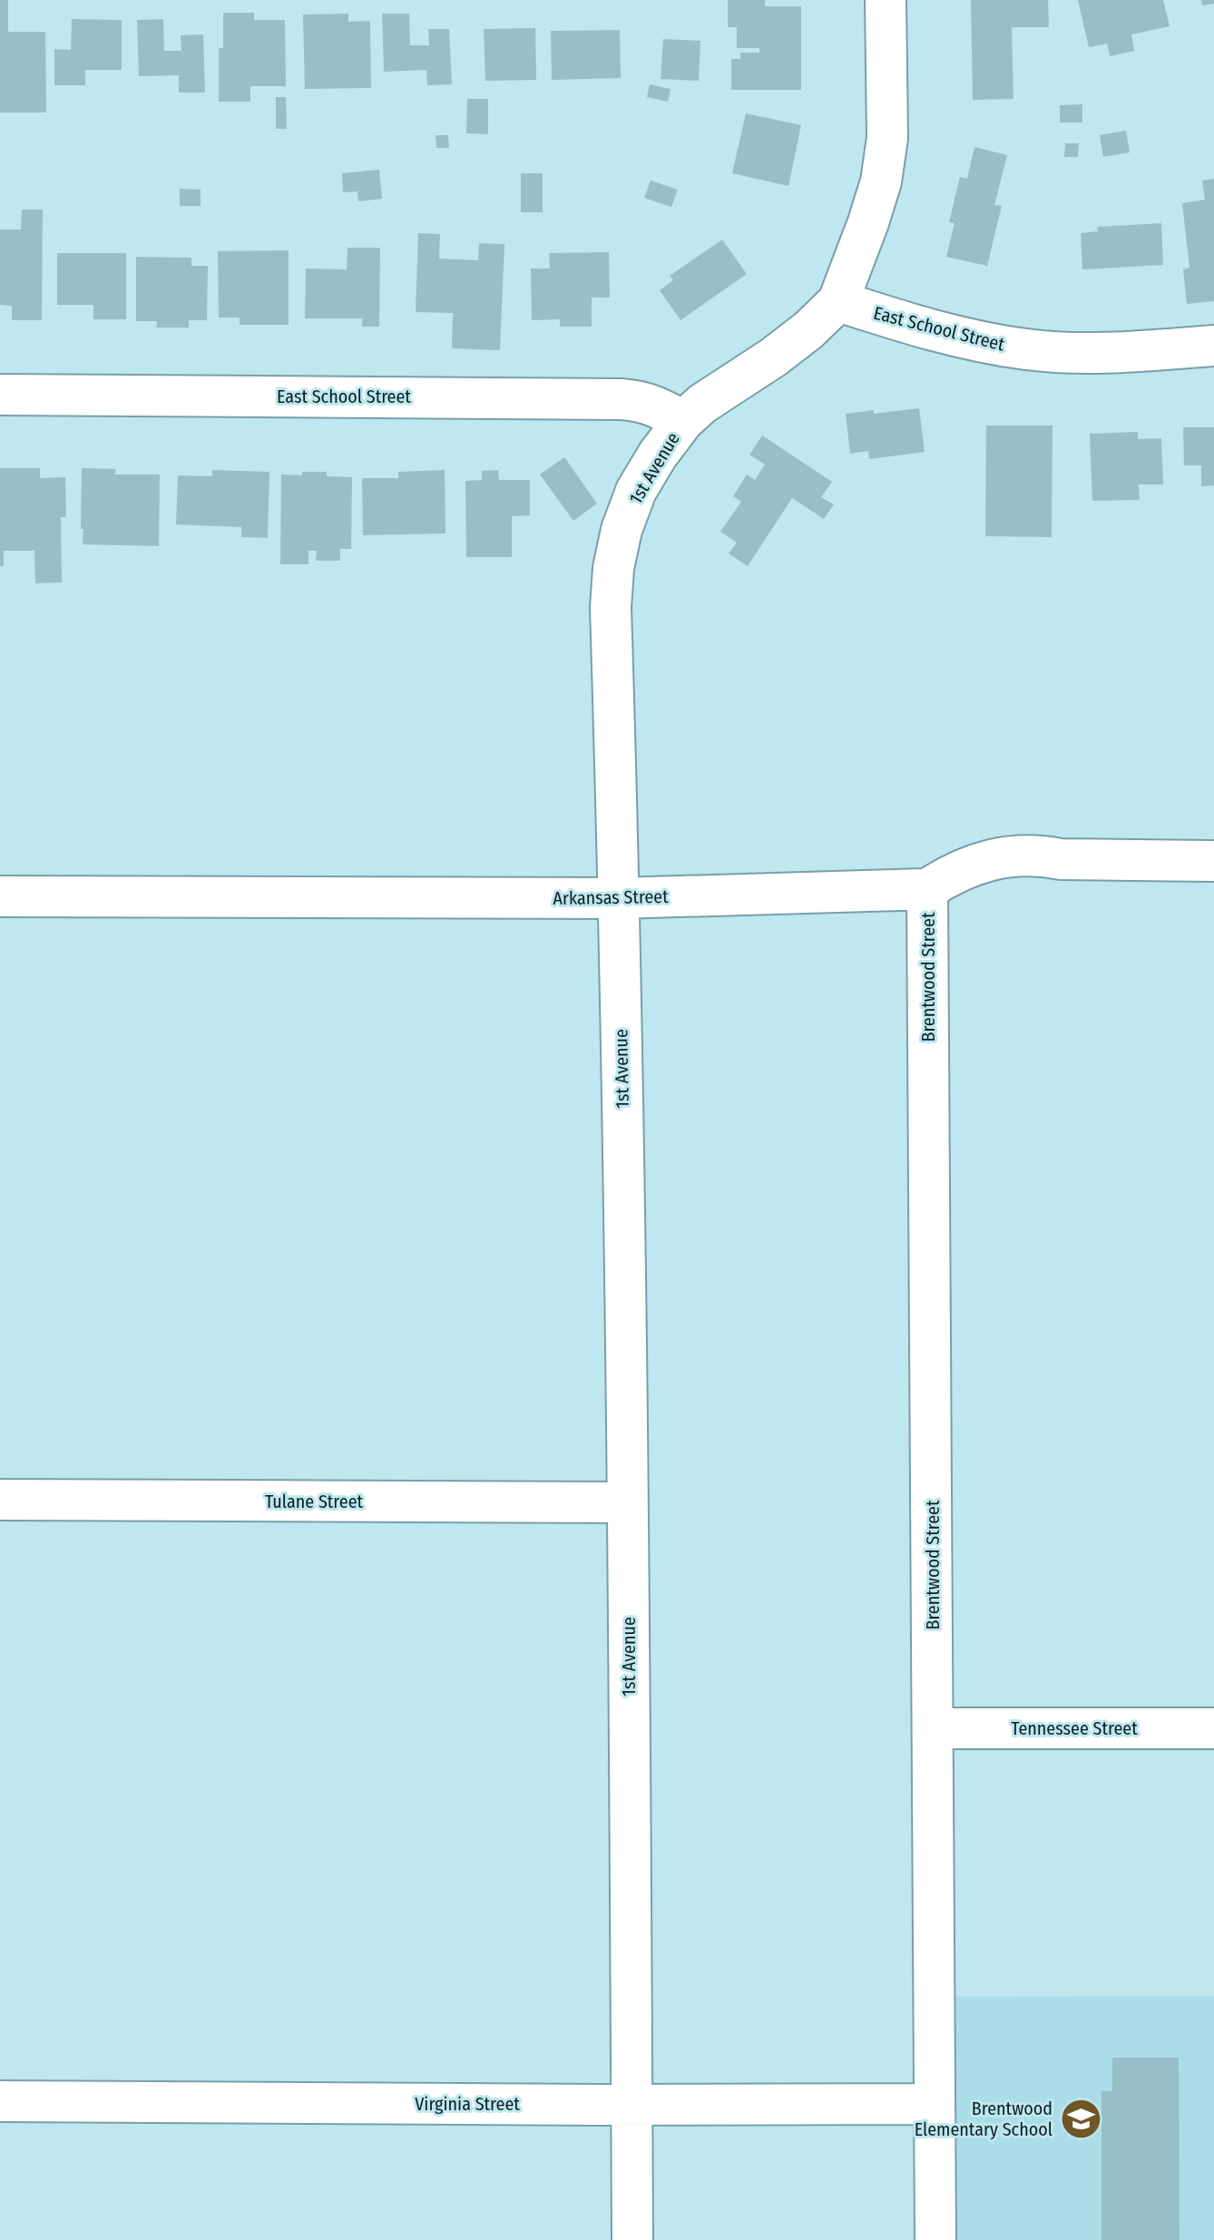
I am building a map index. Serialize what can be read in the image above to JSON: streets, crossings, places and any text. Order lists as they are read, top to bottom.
{
  "streets": {
    "street": [
      "East School Street",
      "1st Avenue",
      "Arkansas Street",
      "Brentwood Street",
      "Tulane Street",
      "Tennessee Street",
      "Virginia Street"
    ]
  },
  "crossings": [
    ["East School Street", "1st Avenue"],
    ["1st Avenue", "Arkansas Street"],
    ["1st Avenue", "Tulane Street"],
    ["1st Avenue", "Virginia Street"],
    ["Arkansas Street", "Brentwood Street"],
    ["Brentwood Street", "Tennessee Street"],
    ["Brentwood Street", "Virginia Street"]
  ],
  "places": {
    "school or university": ["Brentwood Elementary School"]
  }
}
